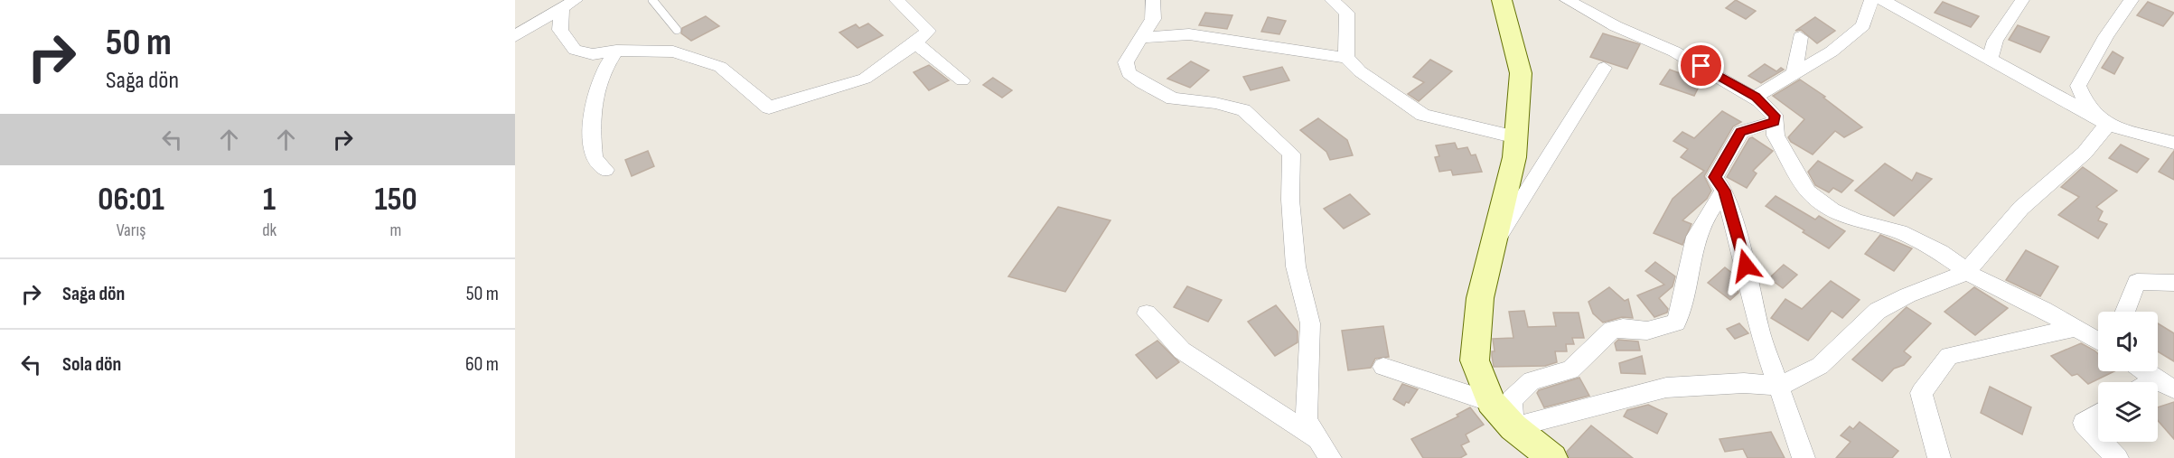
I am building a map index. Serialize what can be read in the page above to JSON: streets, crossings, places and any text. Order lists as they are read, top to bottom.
{
  "page": {
    "turn": ["50 m", "Sağa dön"],
    "eta": [
      "06:01",
      "Varış",
      "1",
      "dk",
      "150",
      "m"
    ],
    "list": [
      {
        "name": "Sağa dön",
        "value": "50 m"
      },
      {
        "name": "Sola dön",
        "value": "60 m"
      }
    ]
  }
}
